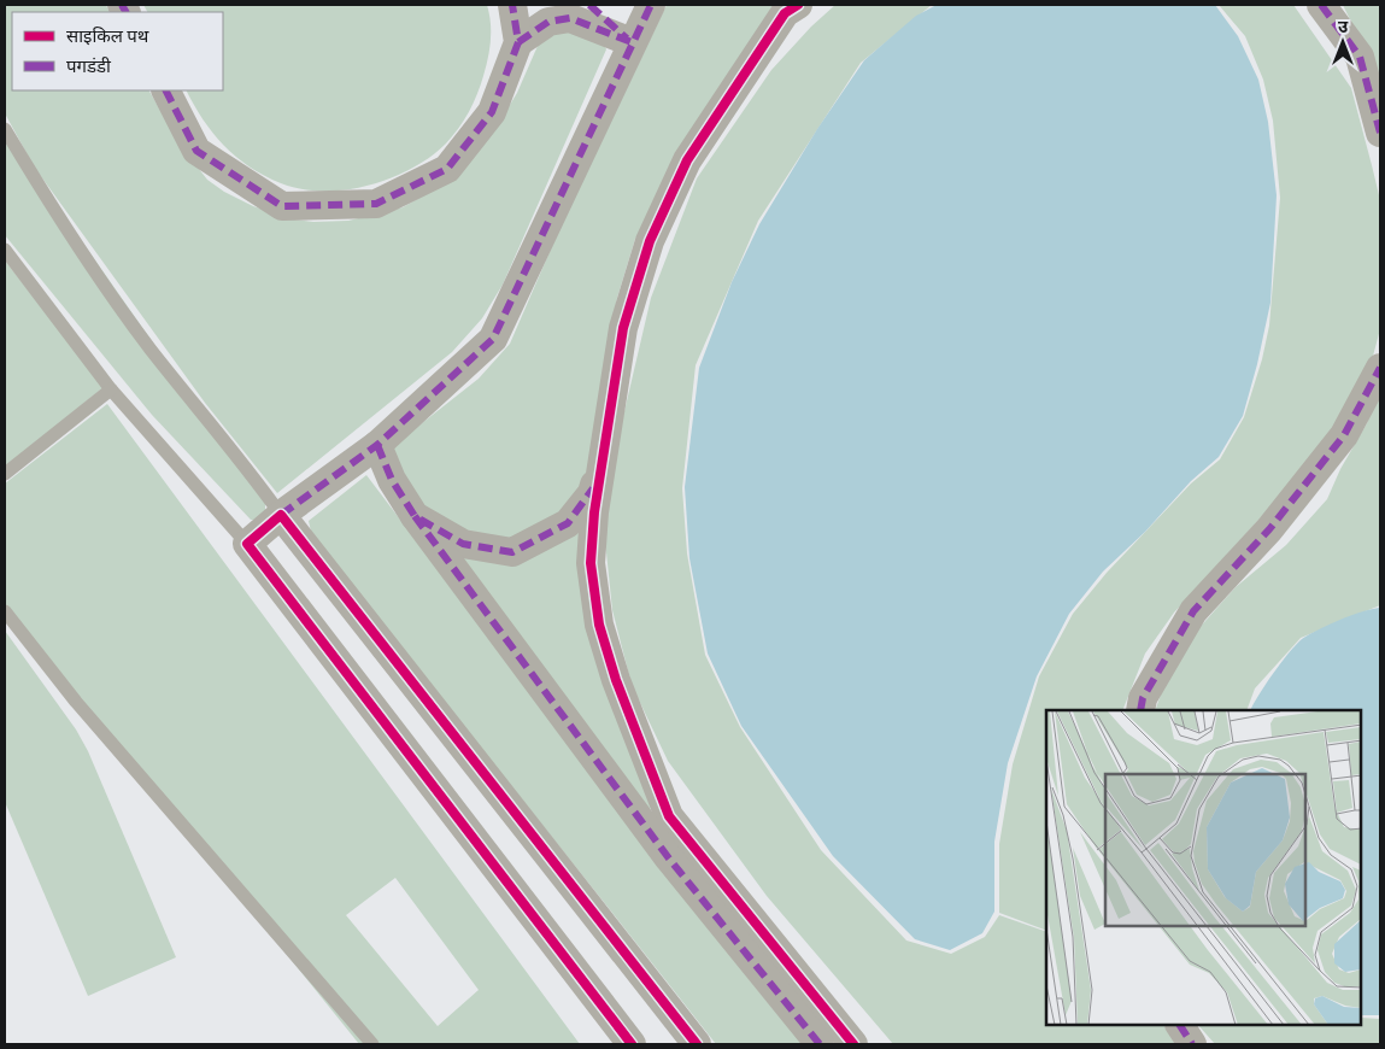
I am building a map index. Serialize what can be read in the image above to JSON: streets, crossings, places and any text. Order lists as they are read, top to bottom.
{
  "legend": ["साइकिल पथ", "पगडंडी"],
  "north": "top"
}
